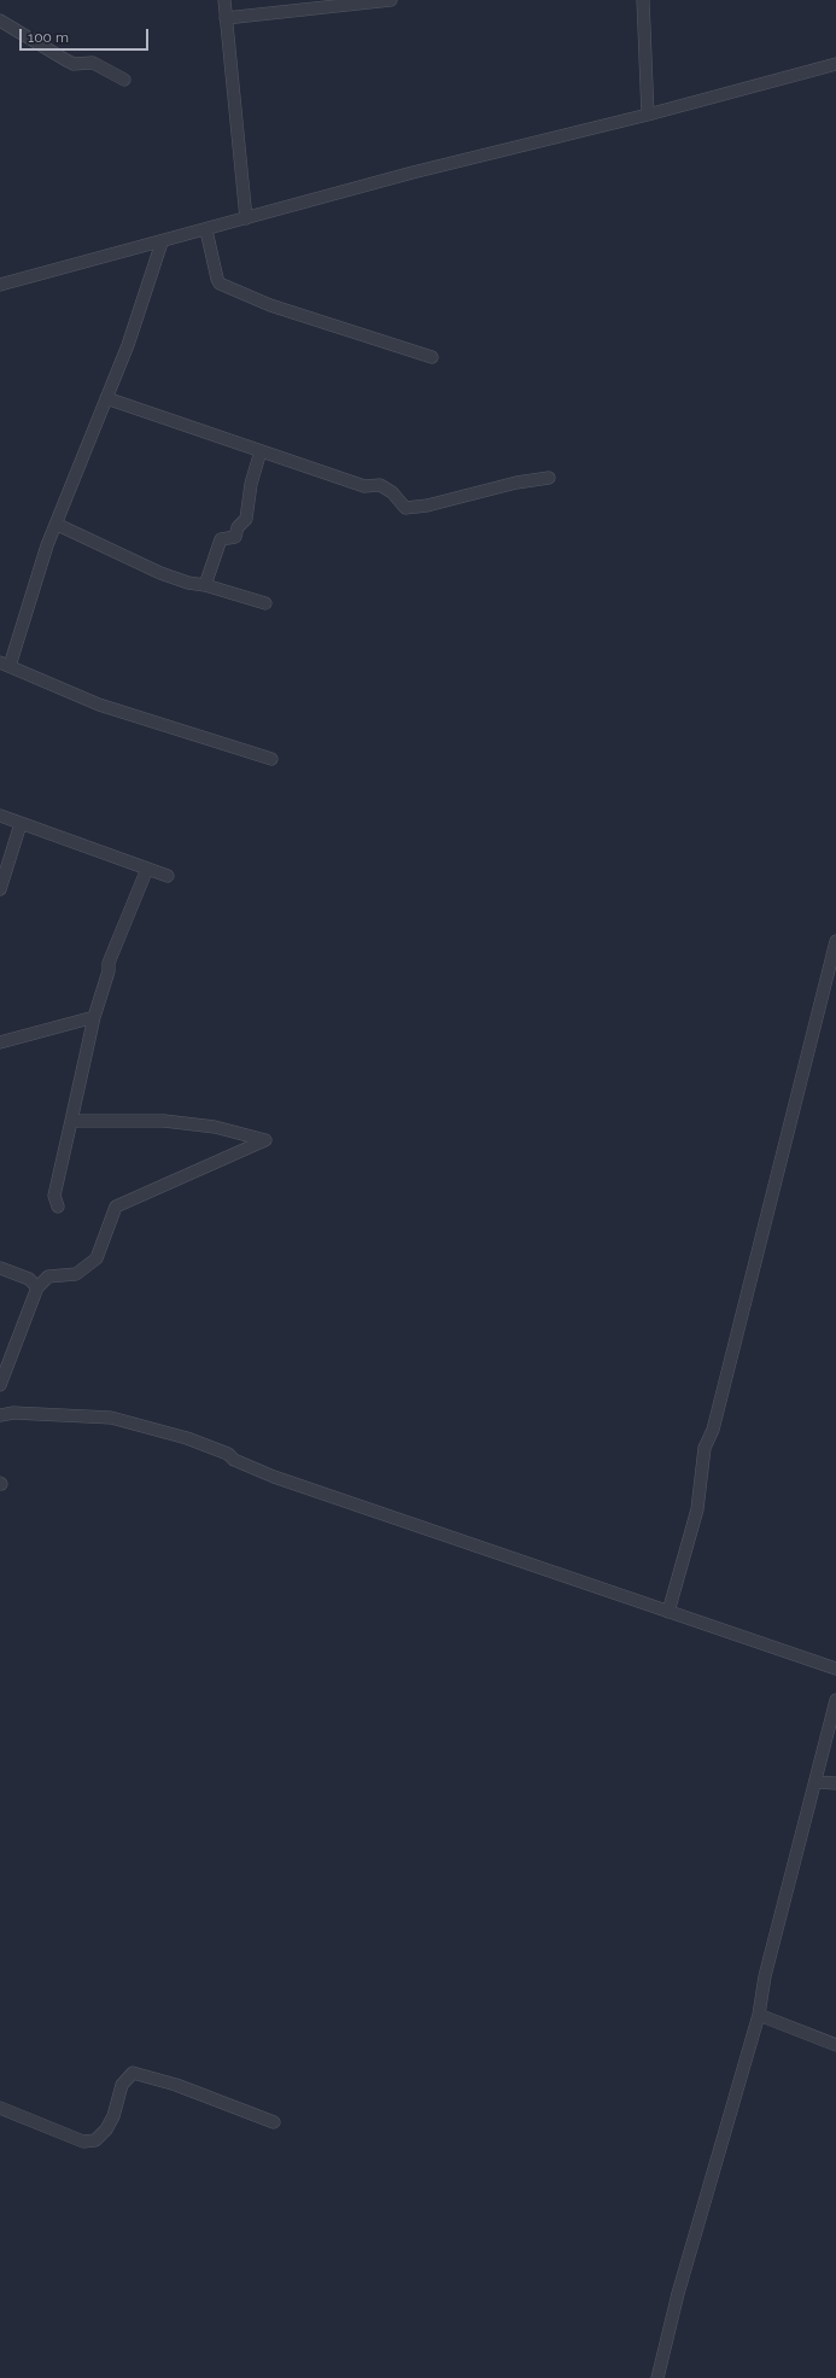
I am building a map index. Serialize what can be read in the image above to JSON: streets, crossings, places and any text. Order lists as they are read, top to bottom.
{
  "scale_bar": "100 m"
}
